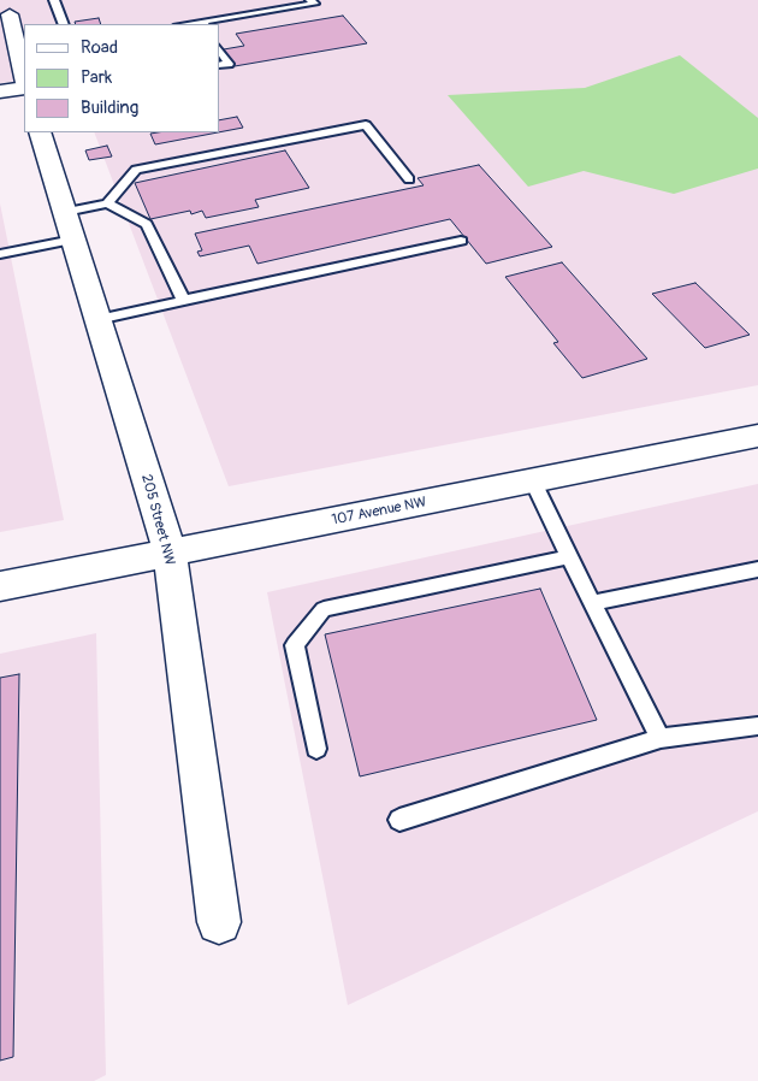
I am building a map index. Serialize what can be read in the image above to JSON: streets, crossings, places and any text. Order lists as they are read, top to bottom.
{
  "streets": {
    "street": ["107 Avenue NW", "205 Street NW"]
  },
  "crossings": [
    ["107 Avenue NW", "205 Street NW"]
  ],
  "legend": ["Road", "Park", "Building"]
}
